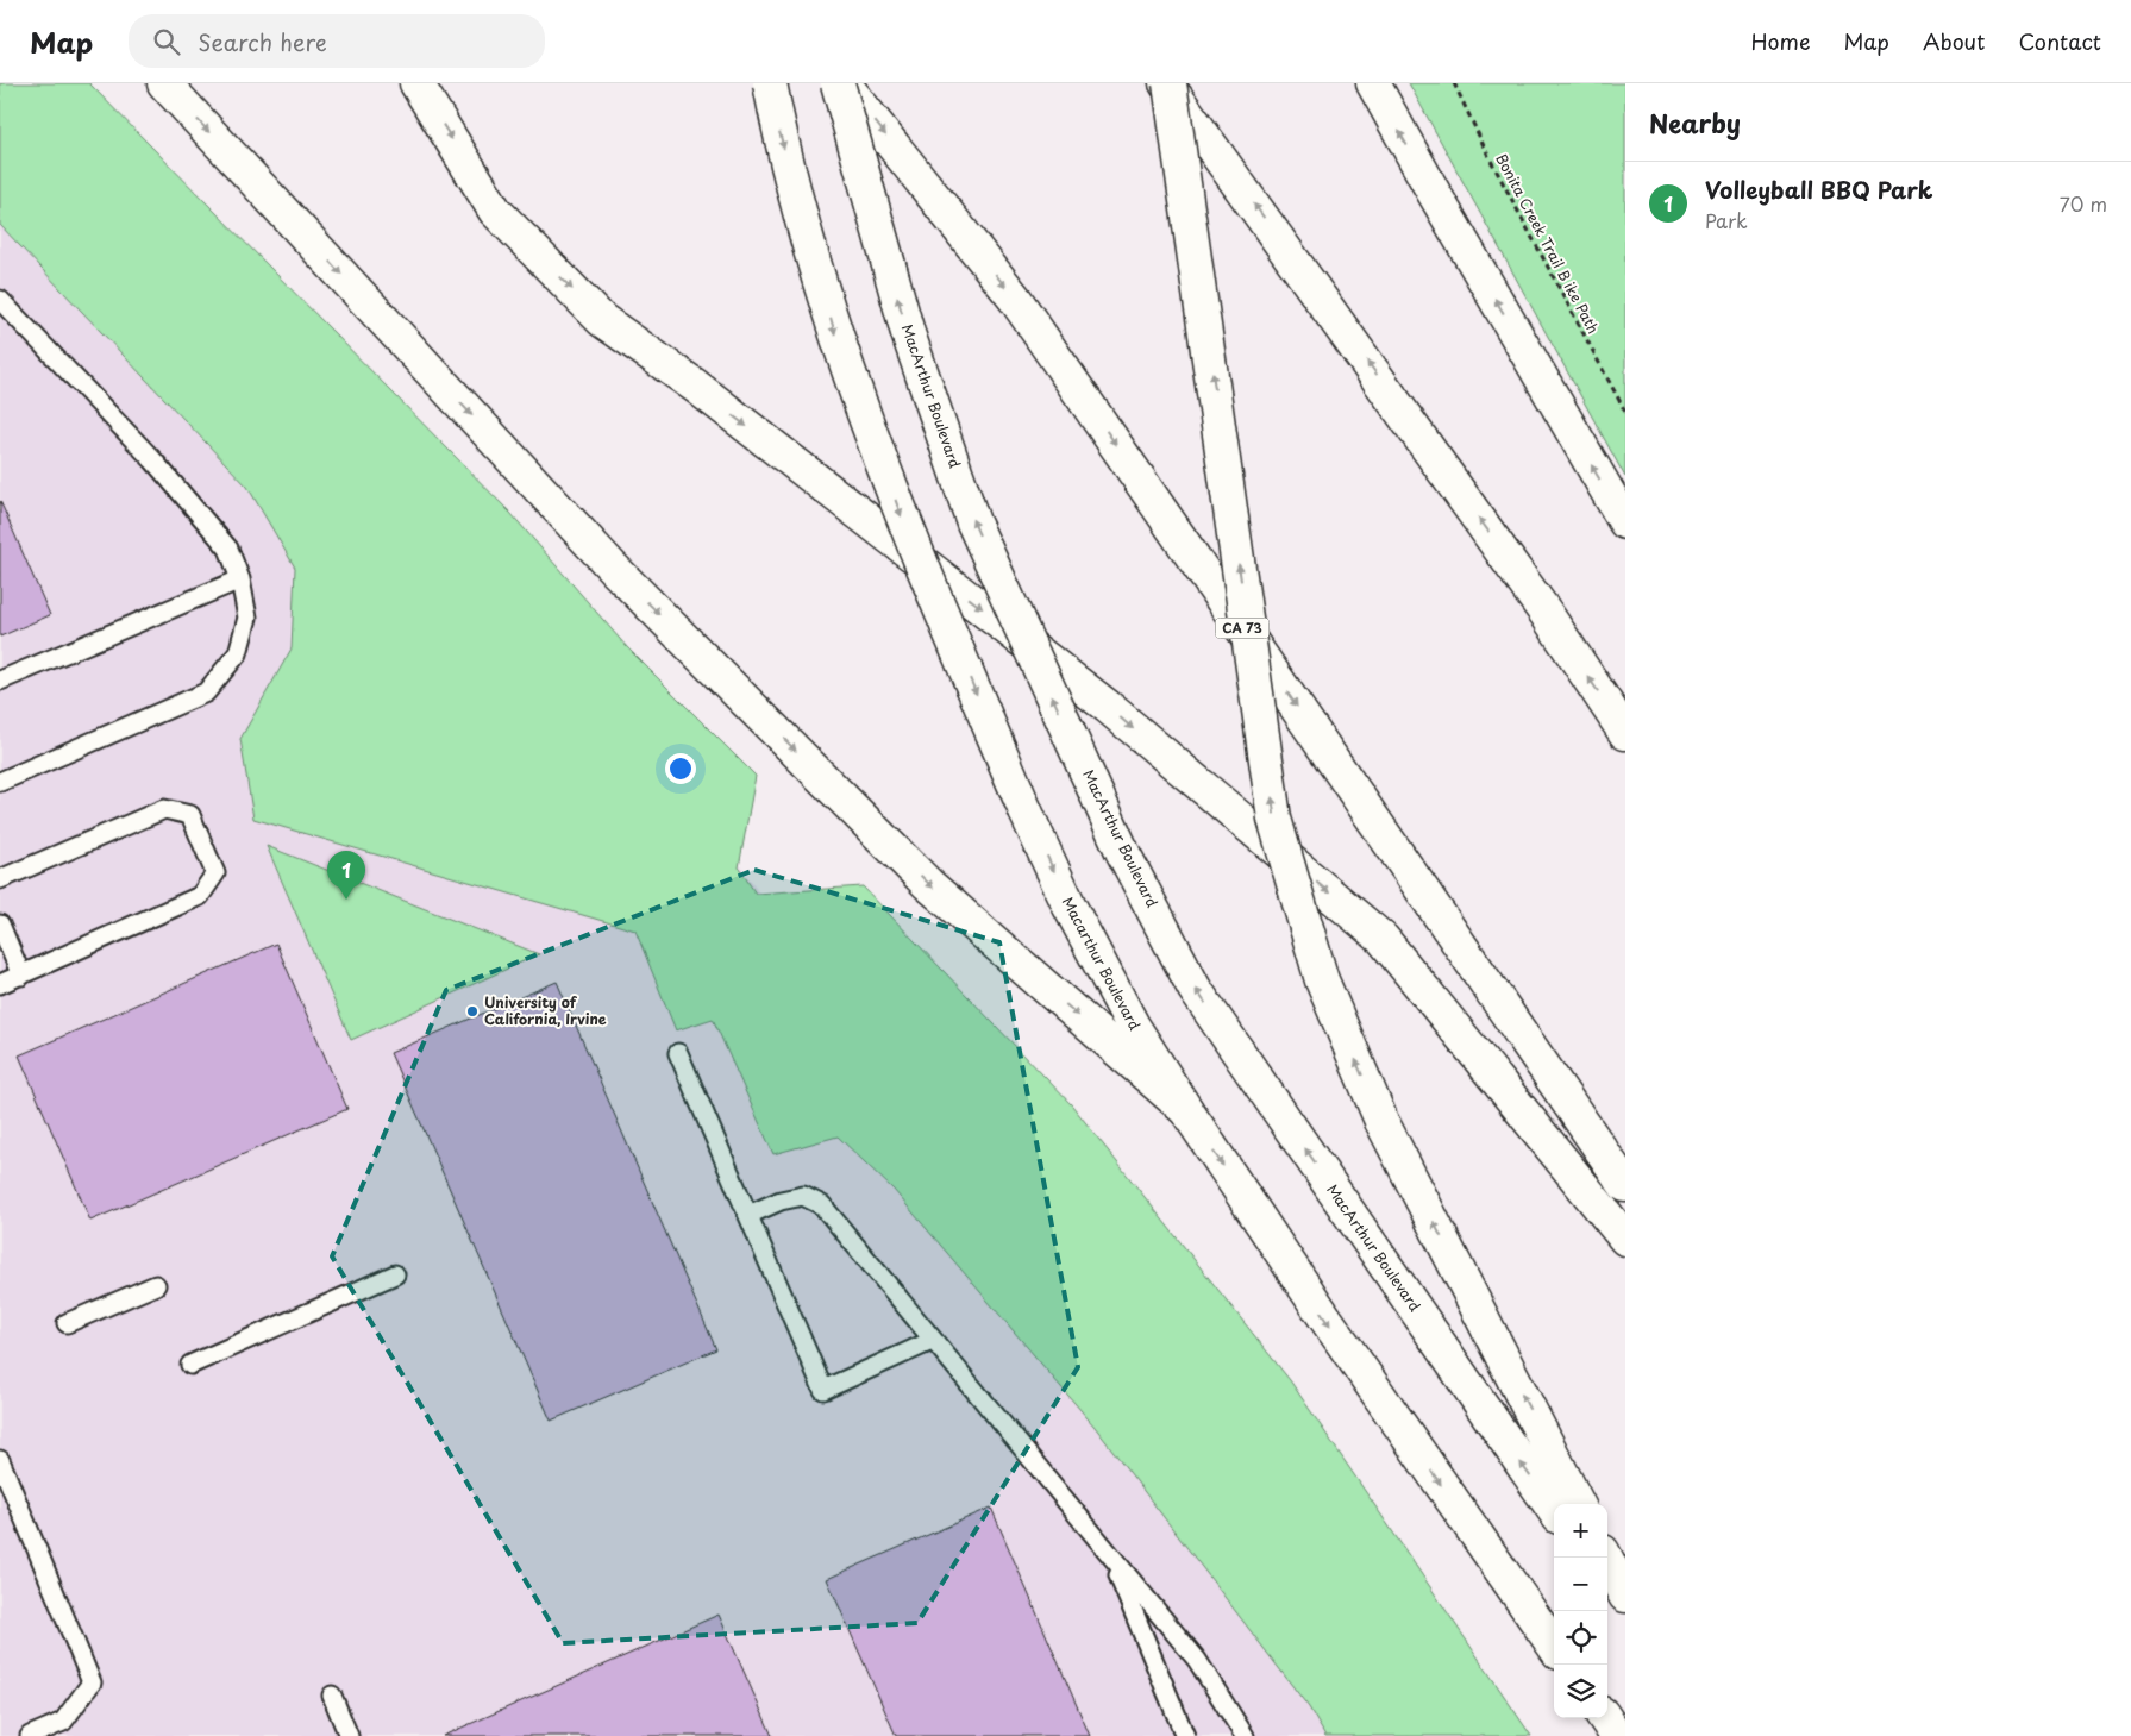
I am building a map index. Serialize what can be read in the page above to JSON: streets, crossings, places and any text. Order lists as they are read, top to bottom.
{
  "streets": {
    "main road": ["MacArthur Boulevard", "CA 73", "Macarthur Boulevard"],
    "path": ["Bonita Creek Trail B ike Path"]
  },
  "places": ["University of California, Irvine"],
  "page": {
    "header": "Map",
    "search": "Search here",
    "nav": [
      "Home",
      "Map",
      "About",
      "Contact"
    ],
    "heading": "Nearby",
    "list": [
      {
        "mark": "1",
        "name": "Volleyball BBQ Park",
        "note": "Park",
        "value": "70 m"
      }
    ],
    "pins": "1",
    "map_buttons": ["+", "−"]
  }
}
